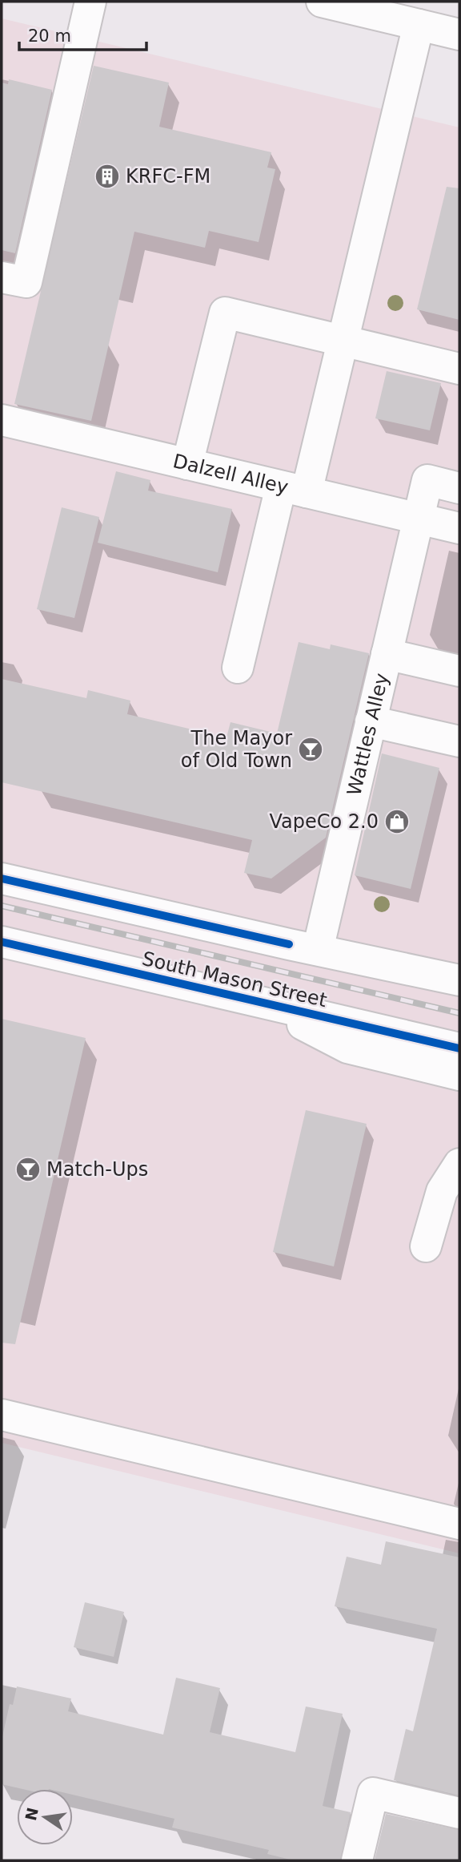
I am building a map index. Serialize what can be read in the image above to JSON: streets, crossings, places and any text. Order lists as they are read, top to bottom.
{
  "streets": {
    "main road": ["Dalzell Alley", "Wattles Alley", "South Mason Street"]
  },
  "crossings": [
    ["Dalzell Alley", "Wattles Alley"]
  ],
  "places": {
    "building": ["KRFC-FM"],
    "bar": ["The Mayor of Old Town", "Match-Ups"],
    "shop": ["VapeCo 2.0"]
  },
  "scale_bar": "20 m",
  "north": "left"
}
